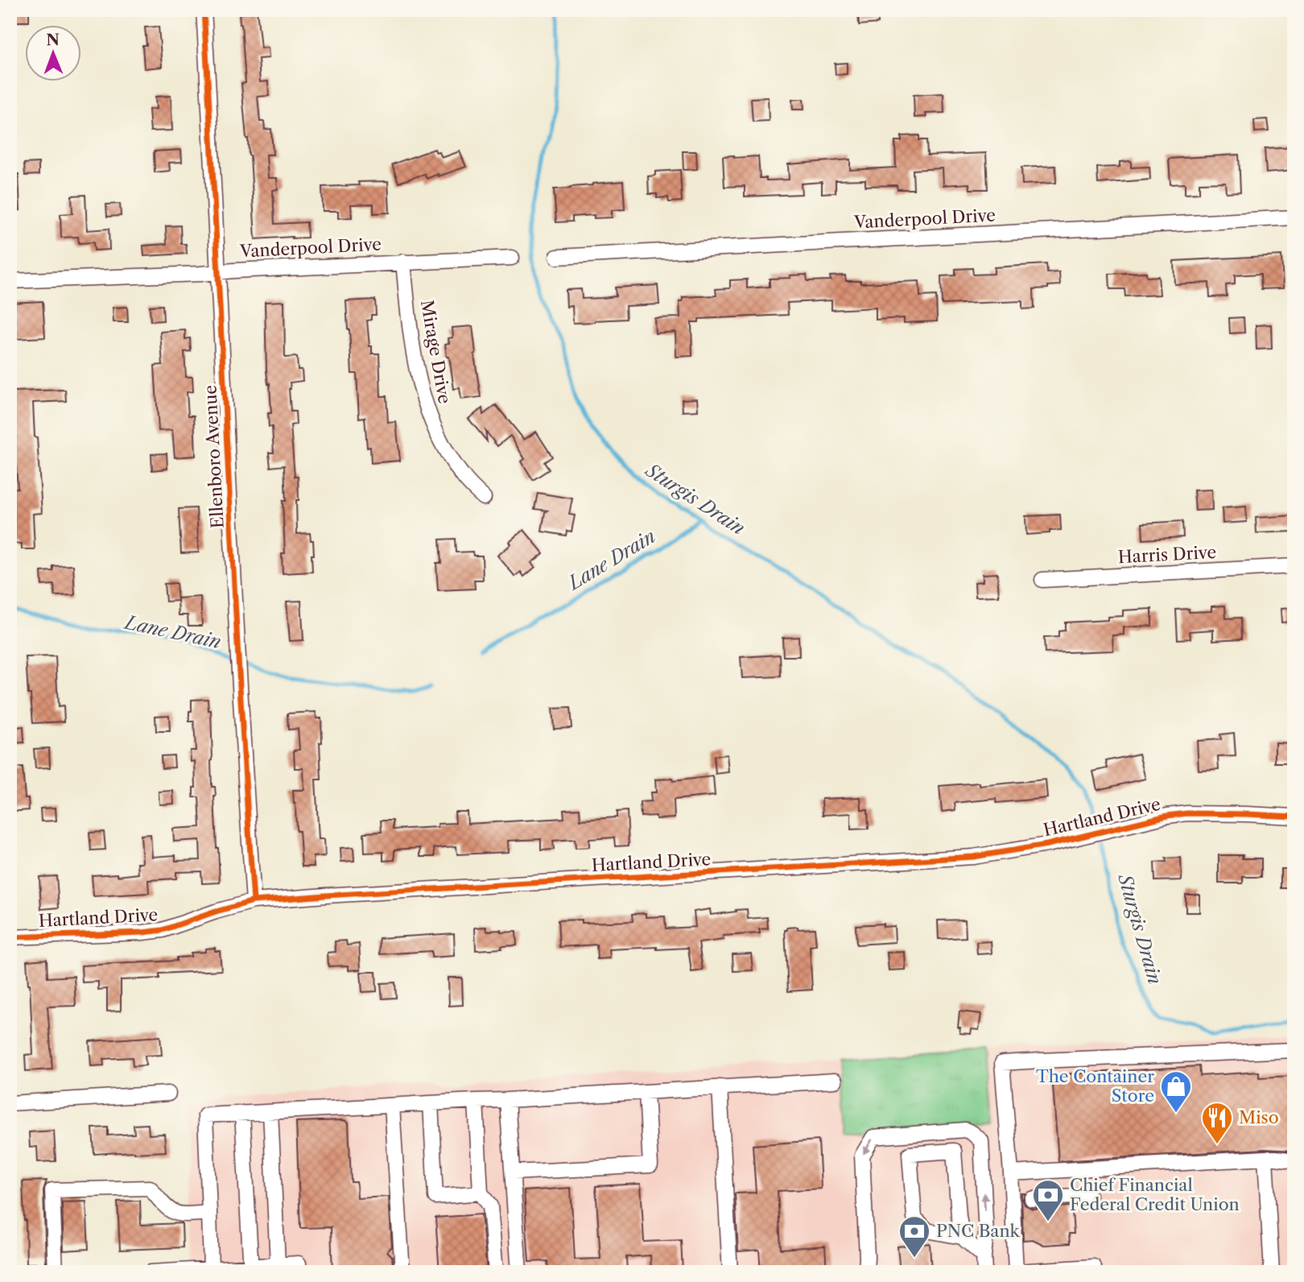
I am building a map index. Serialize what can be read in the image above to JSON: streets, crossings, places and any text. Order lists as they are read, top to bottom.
{
  "streets": {
    "street": [
      "Vanderpool Drive",
      "Mirage Drive",
      "Ellenboro Avenue",
      "Harris Drive",
      "Hartland Drive"
    ]
  },
  "crossings": [
    ["Vanderpool Drive", "Mirage Drive"],
    ["Vanderpool Drive", "Ellenboro Avenue"],
    ["Ellenboro Avenue", "Hartland Drive"]
  ],
  "water": ["Sturgis Drain", "Lane Drain"],
  "places": {
    "shop": ["The Container Store"],
    "restaurant": ["Miso"],
    "bank": ["Chief Financial Federal Credit Union", "PNC Bank"]
  },
  "north": "top"
}
